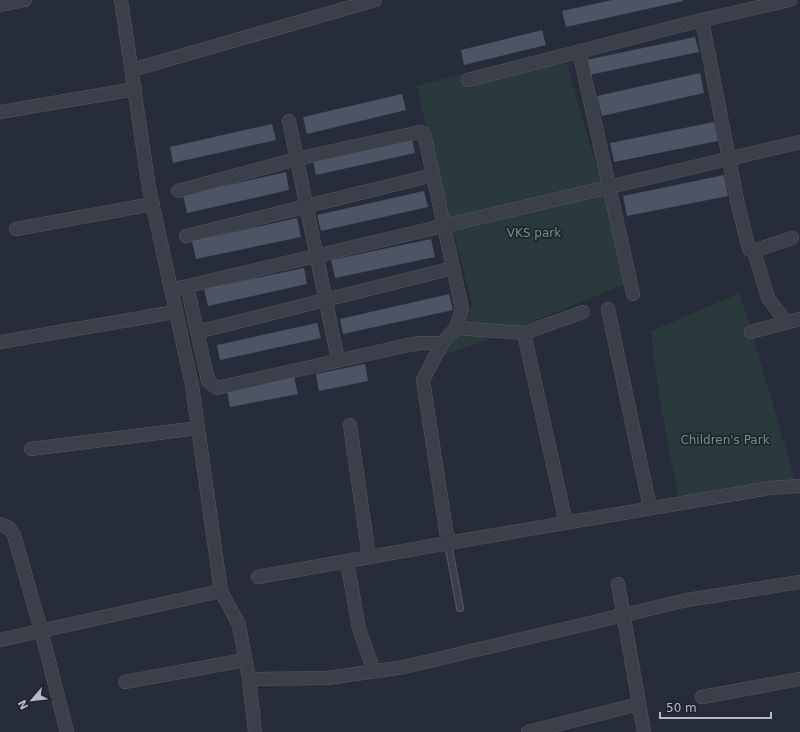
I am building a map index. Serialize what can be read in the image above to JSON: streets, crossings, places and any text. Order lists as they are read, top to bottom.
{
  "parks": ["VKS park", "Children's Park"],
  "scale_bar": "50 m",
  "north": "bottom left"
}
